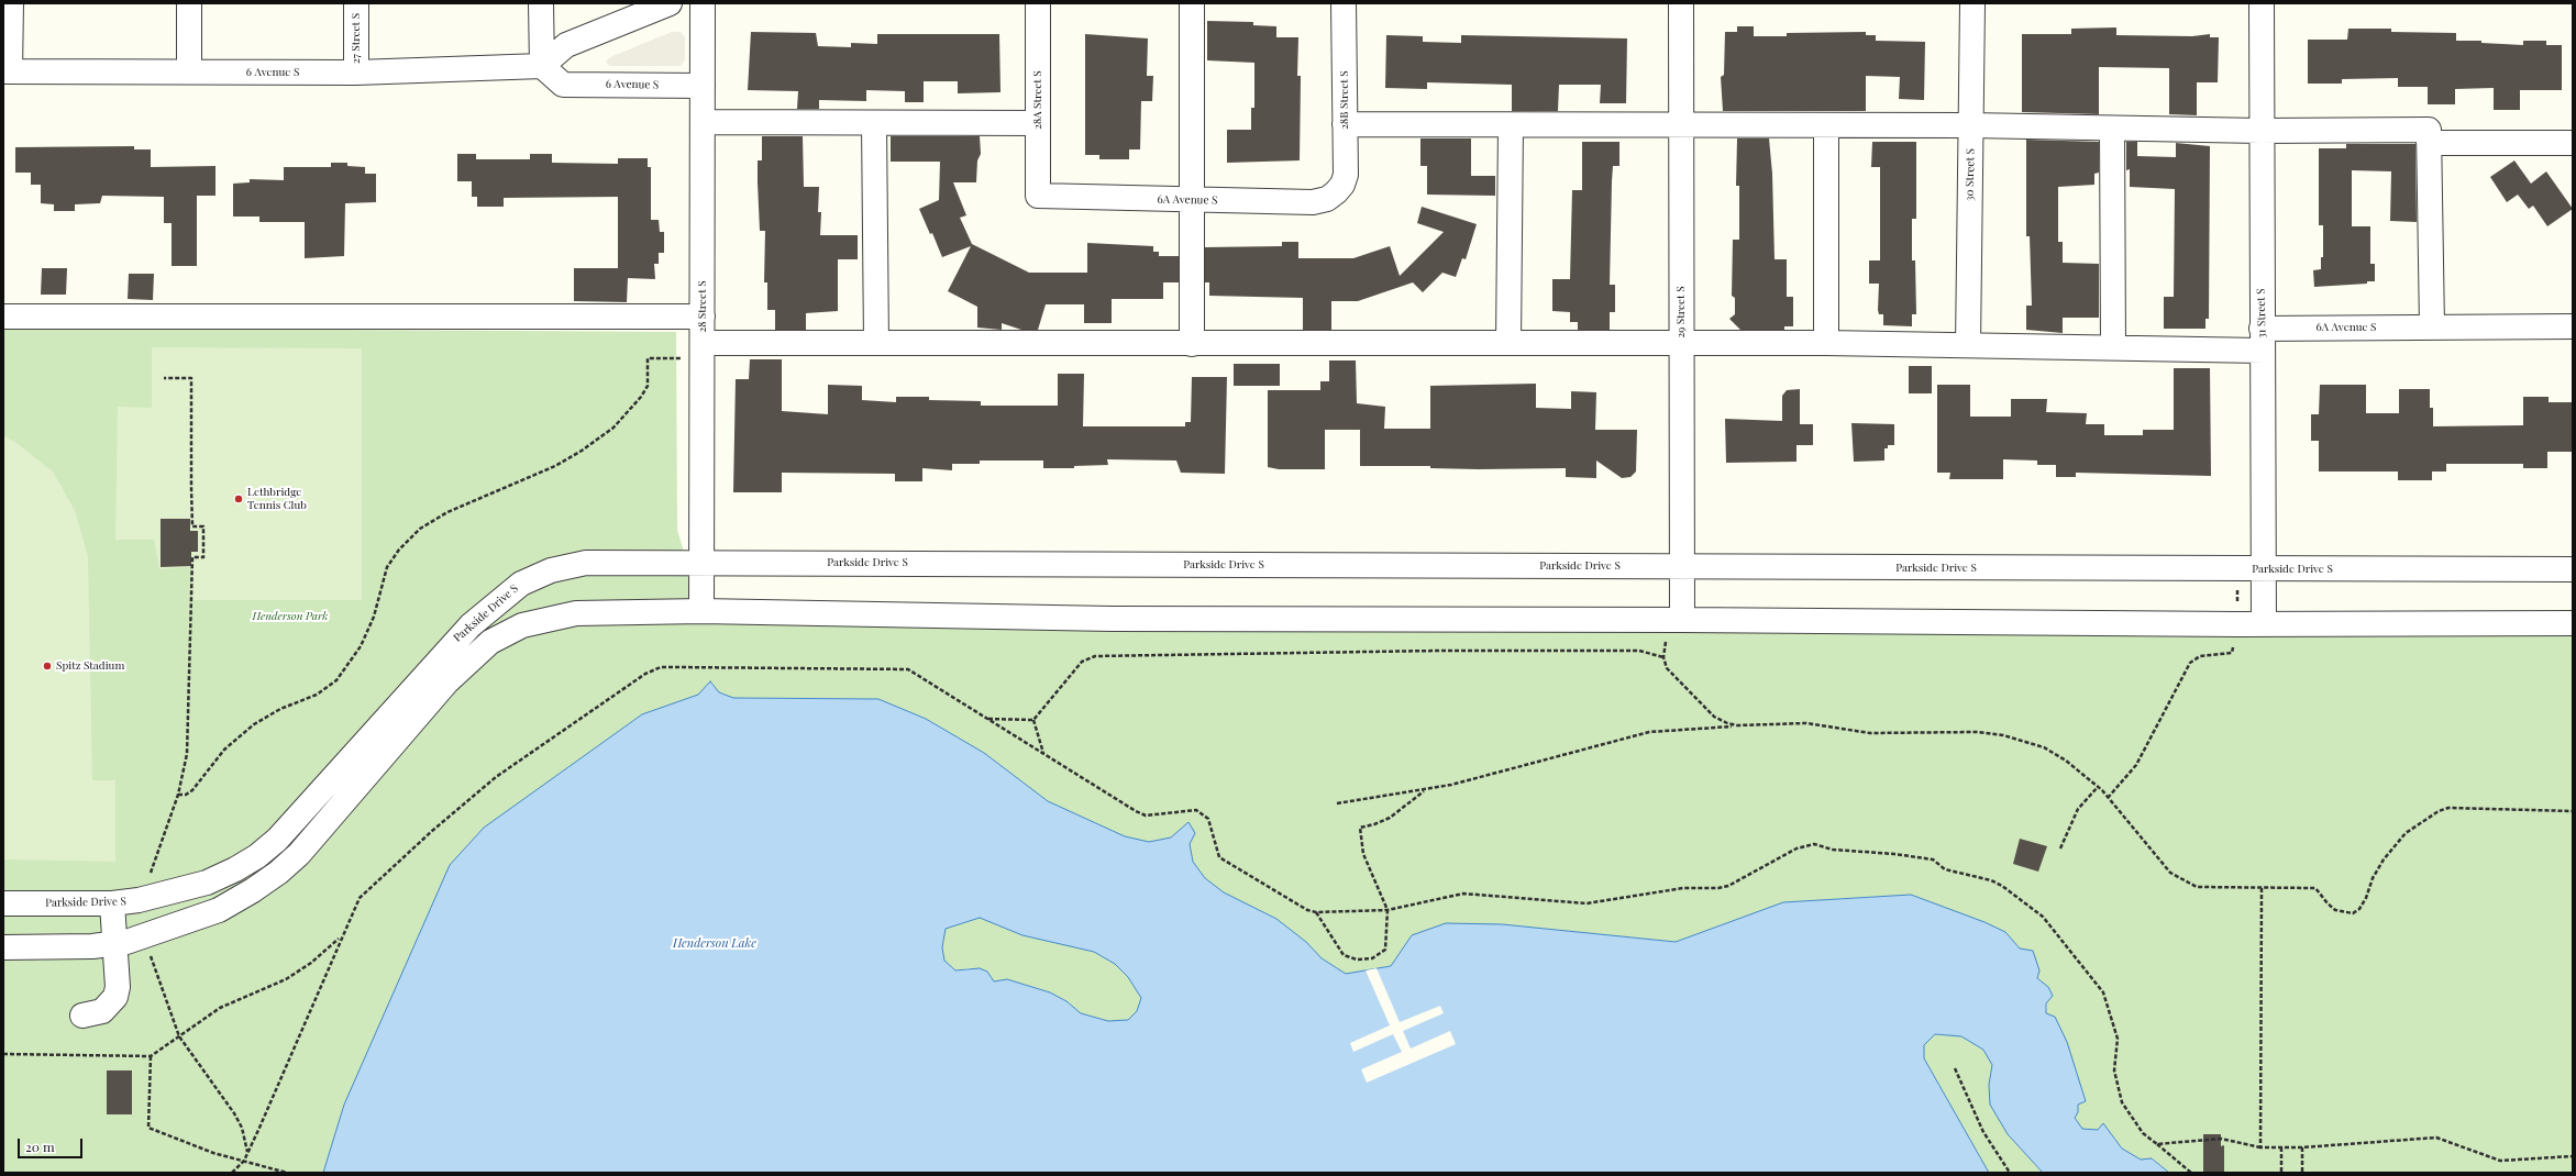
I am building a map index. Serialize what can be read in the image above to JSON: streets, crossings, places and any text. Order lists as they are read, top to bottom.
{
  "streets": {
    "street": [
      "27 Street S",
      "6 Avenue S",
      "28A Street S",
      "28B Street S",
      "30 Street S",
      "6A Avenue S",
      "28 Street S",
      "29 Street S",
      "31 Street S",
      "Parkside Drive S"
    ]
  },
  "crossings": [
    ["27 Street S", "6 Avenue S"],
    ["6 Avenue S", "28 Street S"],
    ["28A Street S", "6A Avenue S"],
    ["28B Street S", "6A Avenue S"],
    ["30 Street S", "6A Avenue S"],
    ["6A Avenue S", "28 Street S"],
    ["6A Avenue S", "29 Street S"],
    ["6A Avenue S", "31 Street S"],
    ["28 Street S", "Parkside Drive S"],
    ["29 Street S", "Parkside Drive S"],
    ["31 Street S", "Parkside Drive S"]
  ],
  "water": ["Henderson Lake"],
  "parks": ["Henderson Park"],
  "places": ["Lethbridge Tennis Club", "Spitz Stadium"],
  "scale_bar": "20 m"
}
